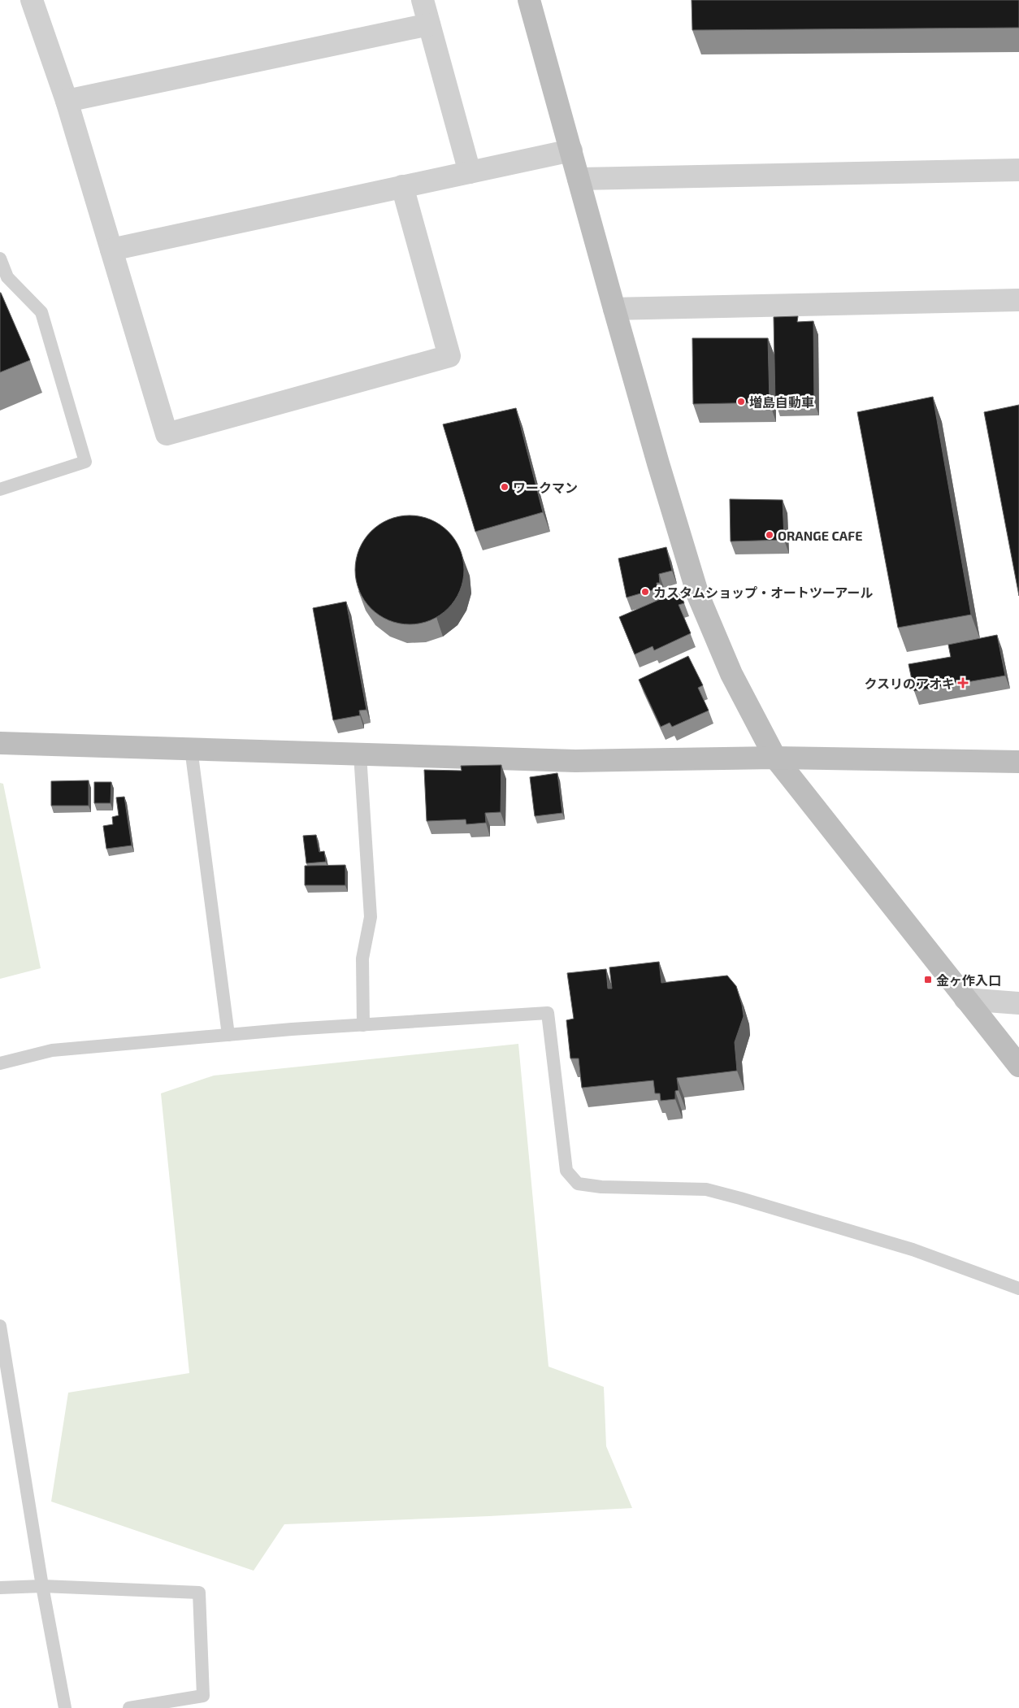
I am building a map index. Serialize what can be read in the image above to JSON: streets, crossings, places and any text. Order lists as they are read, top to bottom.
{
  "places": {
    "other": [
      "増島自動車",
      "ワークマン",
      "ORANGE CAFE",
      "カスタムショップ・オートツーアール"
    ],
    "health": ["クスリのアオキ"],
    "transit": ["金ヶ作入口"]
  }
}
